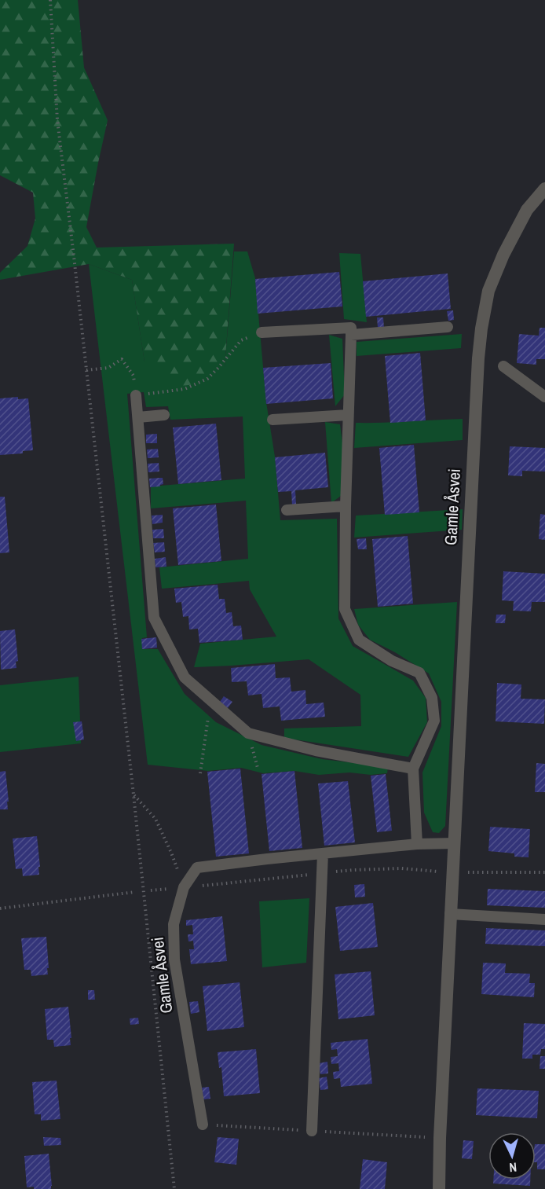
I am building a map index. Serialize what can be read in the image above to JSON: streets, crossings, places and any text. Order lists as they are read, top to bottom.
{
  "streets": {
    "street": ["Gamle Åsvei"]
  },
  "north": "bottom"
}
